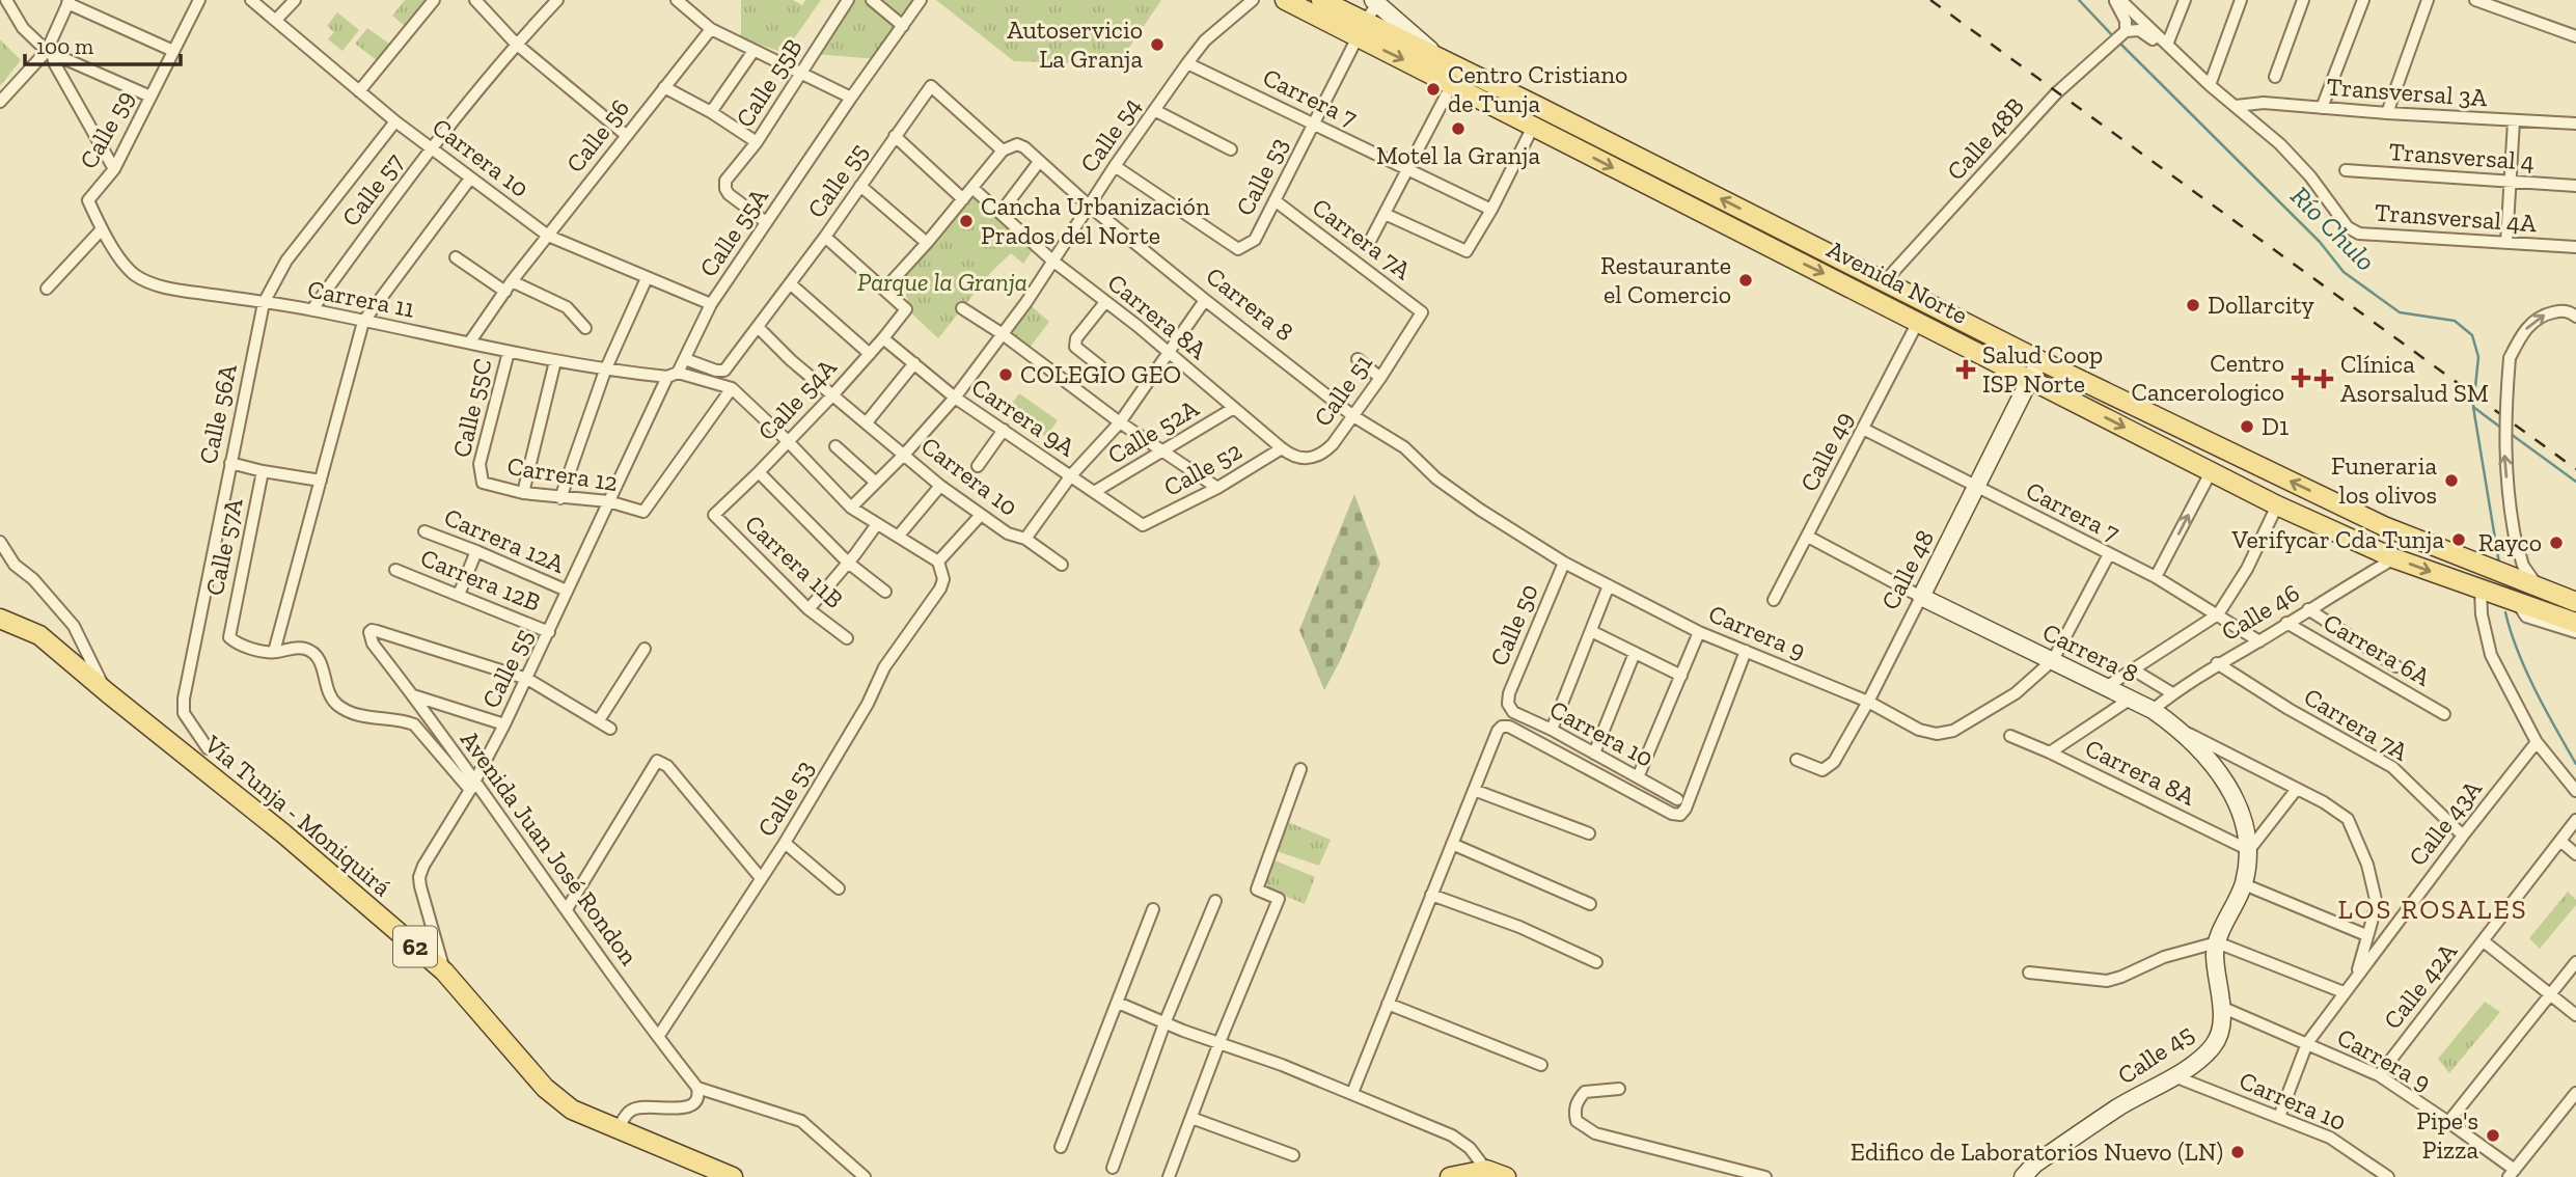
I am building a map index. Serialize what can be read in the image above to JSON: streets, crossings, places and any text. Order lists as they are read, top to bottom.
{
  "streets": {
    "main road": ["Avenida Norte", "Vía Tunja - Moniquirá", "62"],
    "street": [
      "Calle 55B",
      "Transversal 3A",
      "Carrera 7",
      "Calle 59",
      "Calle 54",
      "Calle 56",
      "Calle 48B",
      "Transversal 4",
      "Carrera 10",
      "Calle 53",
      "Calle 55",
      "Calle 57",
      "Transversal 4A",
      "Calle 55A",
      "Carrera 7A",
      "Carrera 11",
      "Carrera 8",
      "Carrera 8A",
      "Calle 51",
      "Calle 54A",
      "Calle 55C",
      "Calle 56A",
      "Carrera 9A",
      "Calle 52A",
      "Calle 49",
      "Calle 52",
      "Carrera 12",
      "Carrera 12A",
      "Calle 57A",
      "Carrera 11B",
      "Calle 48",
      "Carrera 12B",
      "Calle 46",
      "Calle 50",
      "Carrera 9",
      "Carrera 6A",
      "Calle 43A",
      "Avenida Juan José Rondon",
      "Calle 42A",
      "Calle 45"
    ]
  },
  "crossings": [
    ["Calle 55B", "Calle 55A"],
    ["Transversal 3A", "Transversal 4A"],
    ["Carrera 7", "Calle 54"],
    ["Carrera 7", "Calle 53"],
    ["Carrera 7", "Carrera 7A"],
    ["Carrera 7", "Calle 49"],
    ["Carrera 7", "Calle 48"],
    ["Carrera 7", "Calle 46"],
    ["Calle 59", "Carrera 11"],
    ["Calle 54", "Carrera 10"],
    ["Calle 54", "Calle 53"],
    ["Calle 54", "Carrera 11"],
    ["Calle 54", "Carrera 8"],
    ["Calle 54", "Carrera 8A"],
    ["Calle 54", "Carrera 9A"],
    ["Calle 56", "Carrera 10"],
    ["Calle 56", "Carrera 11"],
    ["Calle 48B", "Avenida Norte"],
    ["Carrera 10", "Calle 55"],
    ["Carrera 10", "Calle 57"],
    ["Carrera 10", "Calle 55A"],
    ["Carrera 10", "Calle 54A"],
    ["Carrera 10", "Calle 56A"],
    ["Carrera 10", "Calle 50"],
    ["Carrera 10", "Calle 43A"],
    ["Carrera 10", "Calle 45"],
    ["Calle 53", "Carrera 7A"],
    ["Calle 53", "Avenida Norte"],
    ["Calle 53", "Carrera 11"],
    ["Calle 53", "Avenida Juan José Rondon"],
    ["Calle 55", "Calle 55A"],
    ["Calle 55", "Carrera 8"],
    ["Calle 55", "Carrera 12"],
    ["Calle 55", "Carrera 12A"],
    ["Calle 55", "Carrera 12B"],
    ["Calle 55", "Vía Tunja - Moniquirá"],
    ["Calle 55", "Avenida Juan José Rondon"],
    ["Calle 57", "Carrera 11"],
    ["Calle 55A", "Carrera 11"],
    ["Calle 55A", "Carrera 12"],
    ["Carrera 7A", "Calle 51"],
    ["Carrera 7A", "Calle 46"],
    ["Carrera 7A", "Calle 43A"],
    ["Avenida Norte", "Calle 49"],
    ["Avenida Norte", "Calle 48"],
    ["Avenida Norte", "Calle 46"],
    ["Carrera 11", "Calle 54A"],
    ["Carrera 11", "Calle 55C"],
    ["Carrera 11", "Calle 56A"],
    ["Carrera 11", "Carrera 12"],
    ["Carrera 8", "Calle 51"],
    ["Carrera 8", "Calle 49"],
    ["Carrera 8", "Calle 48"],
    ["Carrera 8", "Calle 46"],
    ["Carrera 8", "Calle 50"],
    ["Carrera 8", "Carrera 9"],
    ["Carrera 8A", "Calle 51"],
    ["Carrera 8A", "Calle 52A"],
    ["Carrera 8A", "Calle 52"],
    ["Carrera 8A", "Calle 45"],
    ["Calle 51", "Calle 52"],
    ["Calle 54A", "Carrera 9A"],
    ["Calle 54A", "Carrera 11B"],
    ["Calle 55C", "Carrera 12"],
    ["Carrera 9A", "Calle 52A"],
    ["Carrera 9A", "Calle 52"],
    ["Calle 48", "Carrera 9"],
    ["Calle 46", "Carrera 6A"],
    ["Calle 50", "Carrera 9"],
    ["Carrera 9", "Calle 43A"],
    ["Carrera 9", "Calle 42A"],
    ["Carrera 9", "Calle 45"]
  ],
  "districts": ["LOS ROSALES"],
  "water": ["Río Chulo"],
  "parks": ["Parque la Granja"],
  "places": {
    "other": [
      "Autoservicio La Granja",
      "Centro Cristiano de Tunja",
      "Motel la Granja",
      "Cancha Urbanización Prados del Norte",
      "Restaurante el Comercio",
      "Dollarcity",
      "COLEGIO GEO",
      "D1",
      "Funeraria los olivos",
      "Verifycar Cda Tunja",
      "Rayco",
      "Pipe's Pizza",
      "Edifico de Laboratorios Nuevo (LN)"
    ],
    "health": ["Salud Coop ISP Norte", "Centro Cancerologico", "Clínica Asorsalud SM"]
  },
  "scale_bar": "100 m"
}
